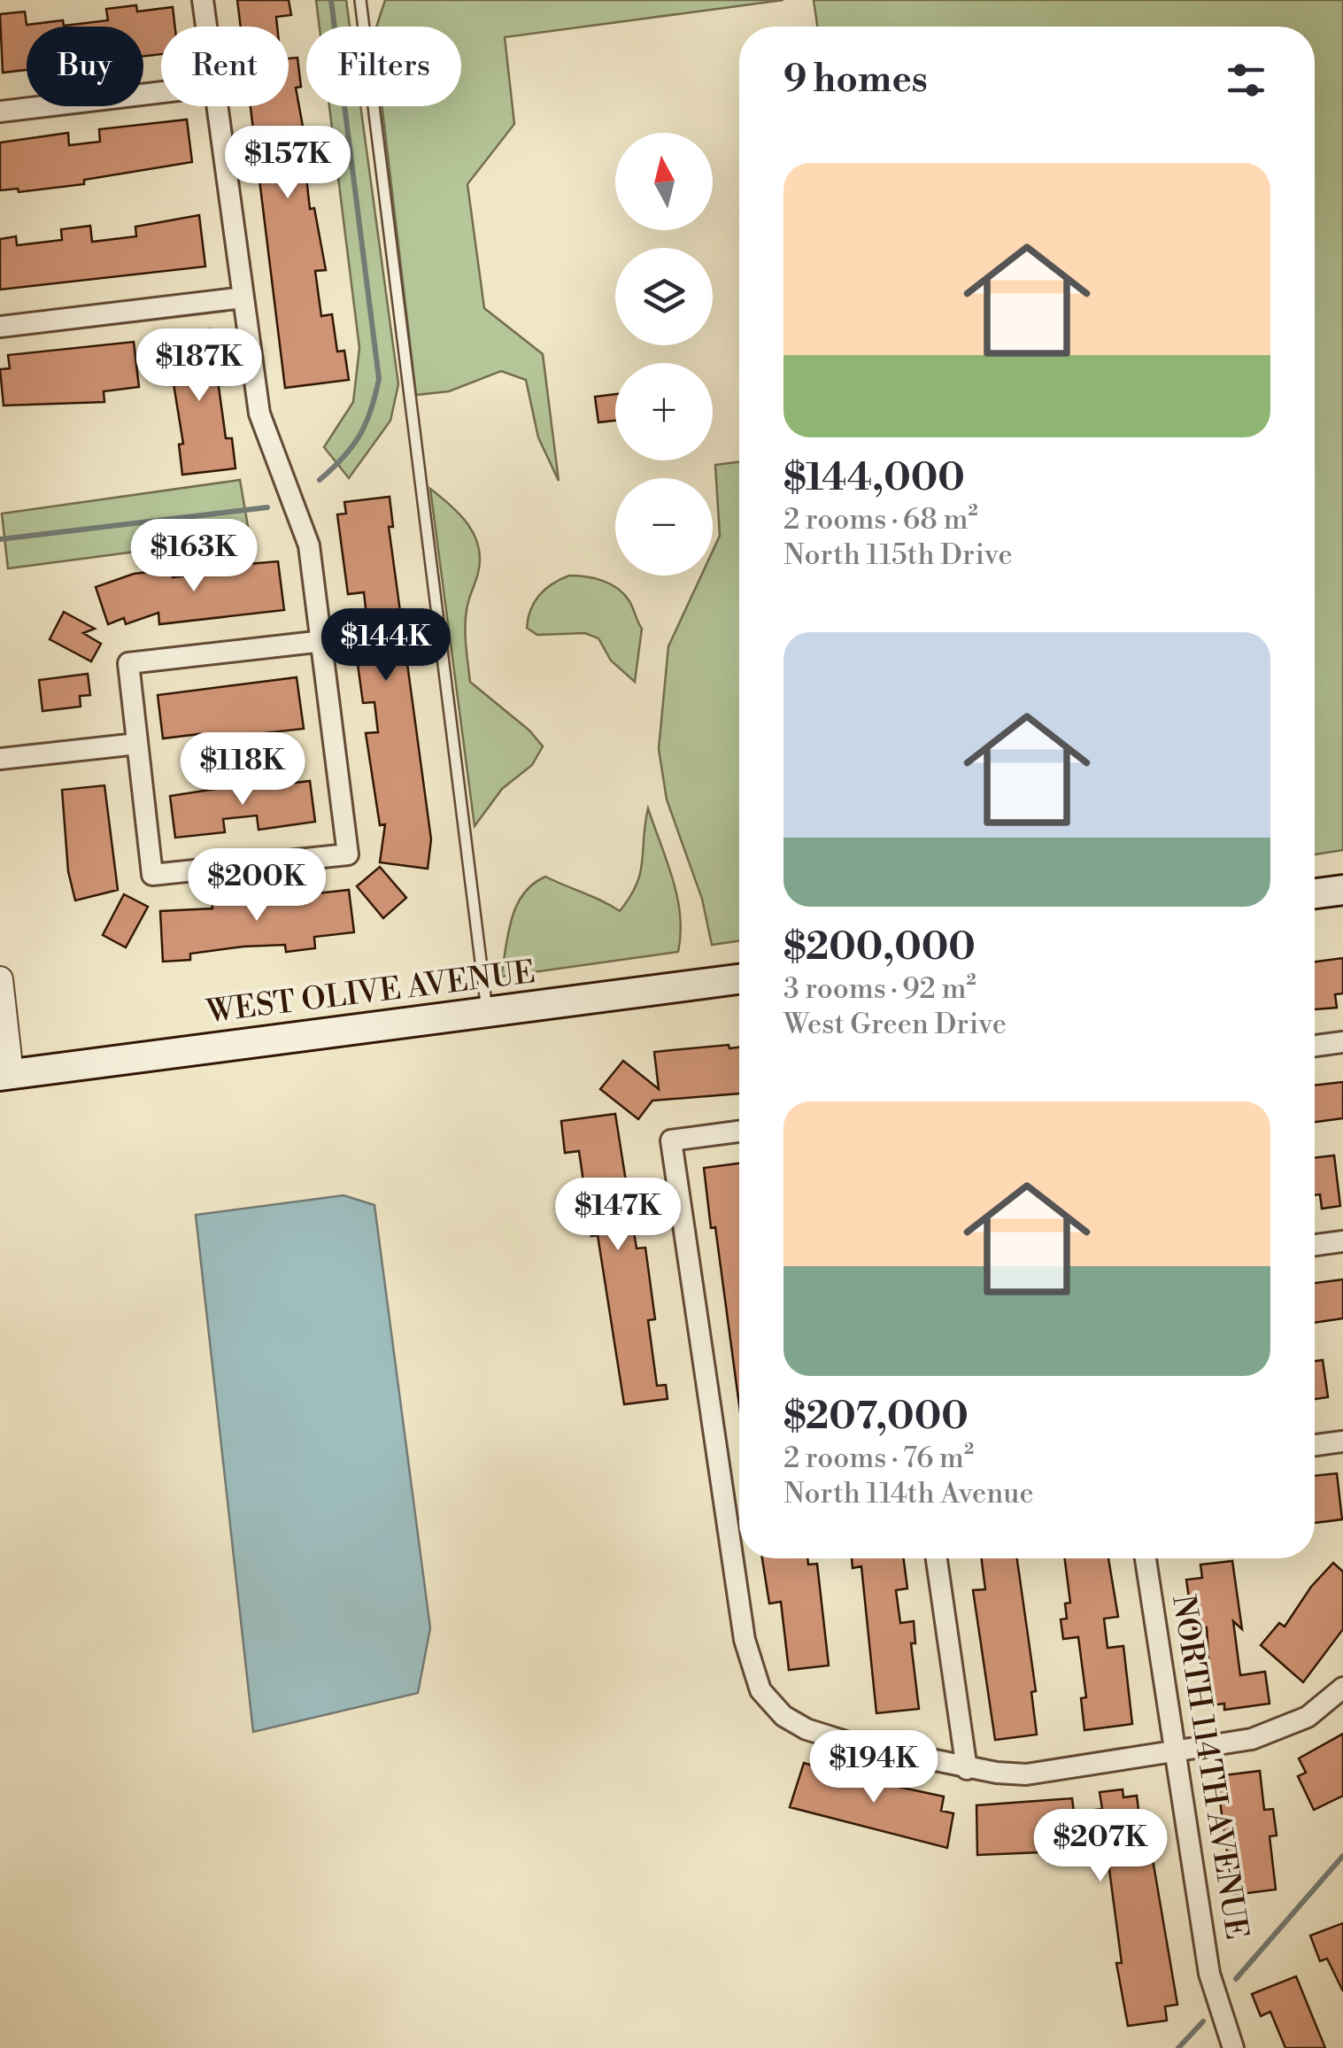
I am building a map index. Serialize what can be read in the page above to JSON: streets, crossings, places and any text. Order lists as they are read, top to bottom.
{
  "streets": {
    "main road": ["WEST OLIVE AVENUE"],
    "street": ["NORTH 114TH AVENUE"]
  },
  "north": "top",
  "page": {
    "chip": ["Buy", "Rent", "Filters"],
    "heading": "9 homes",
    "price": [
      "$157K",
      "$187K",
      "$163K",
      "$144K",
      "$118K",
      "$200K",
      "$147K",
      "$194K",
      "$207K"
    ],
    "map_buttons": ["+", "−"],
    "list": [
      {
        "name": "$144,000",
        "note": "2 rooms · 68 m² · North 115th Drive"
      },
      {
        "name": "$200,000",
        "note": "3 rooms · 92 m² · West Green Drive"
      },
      {
        "name": "$207,000",
        "note": "2 rooms · 76 m² · North 114th Avenue"
      }
    ]
  }
}
